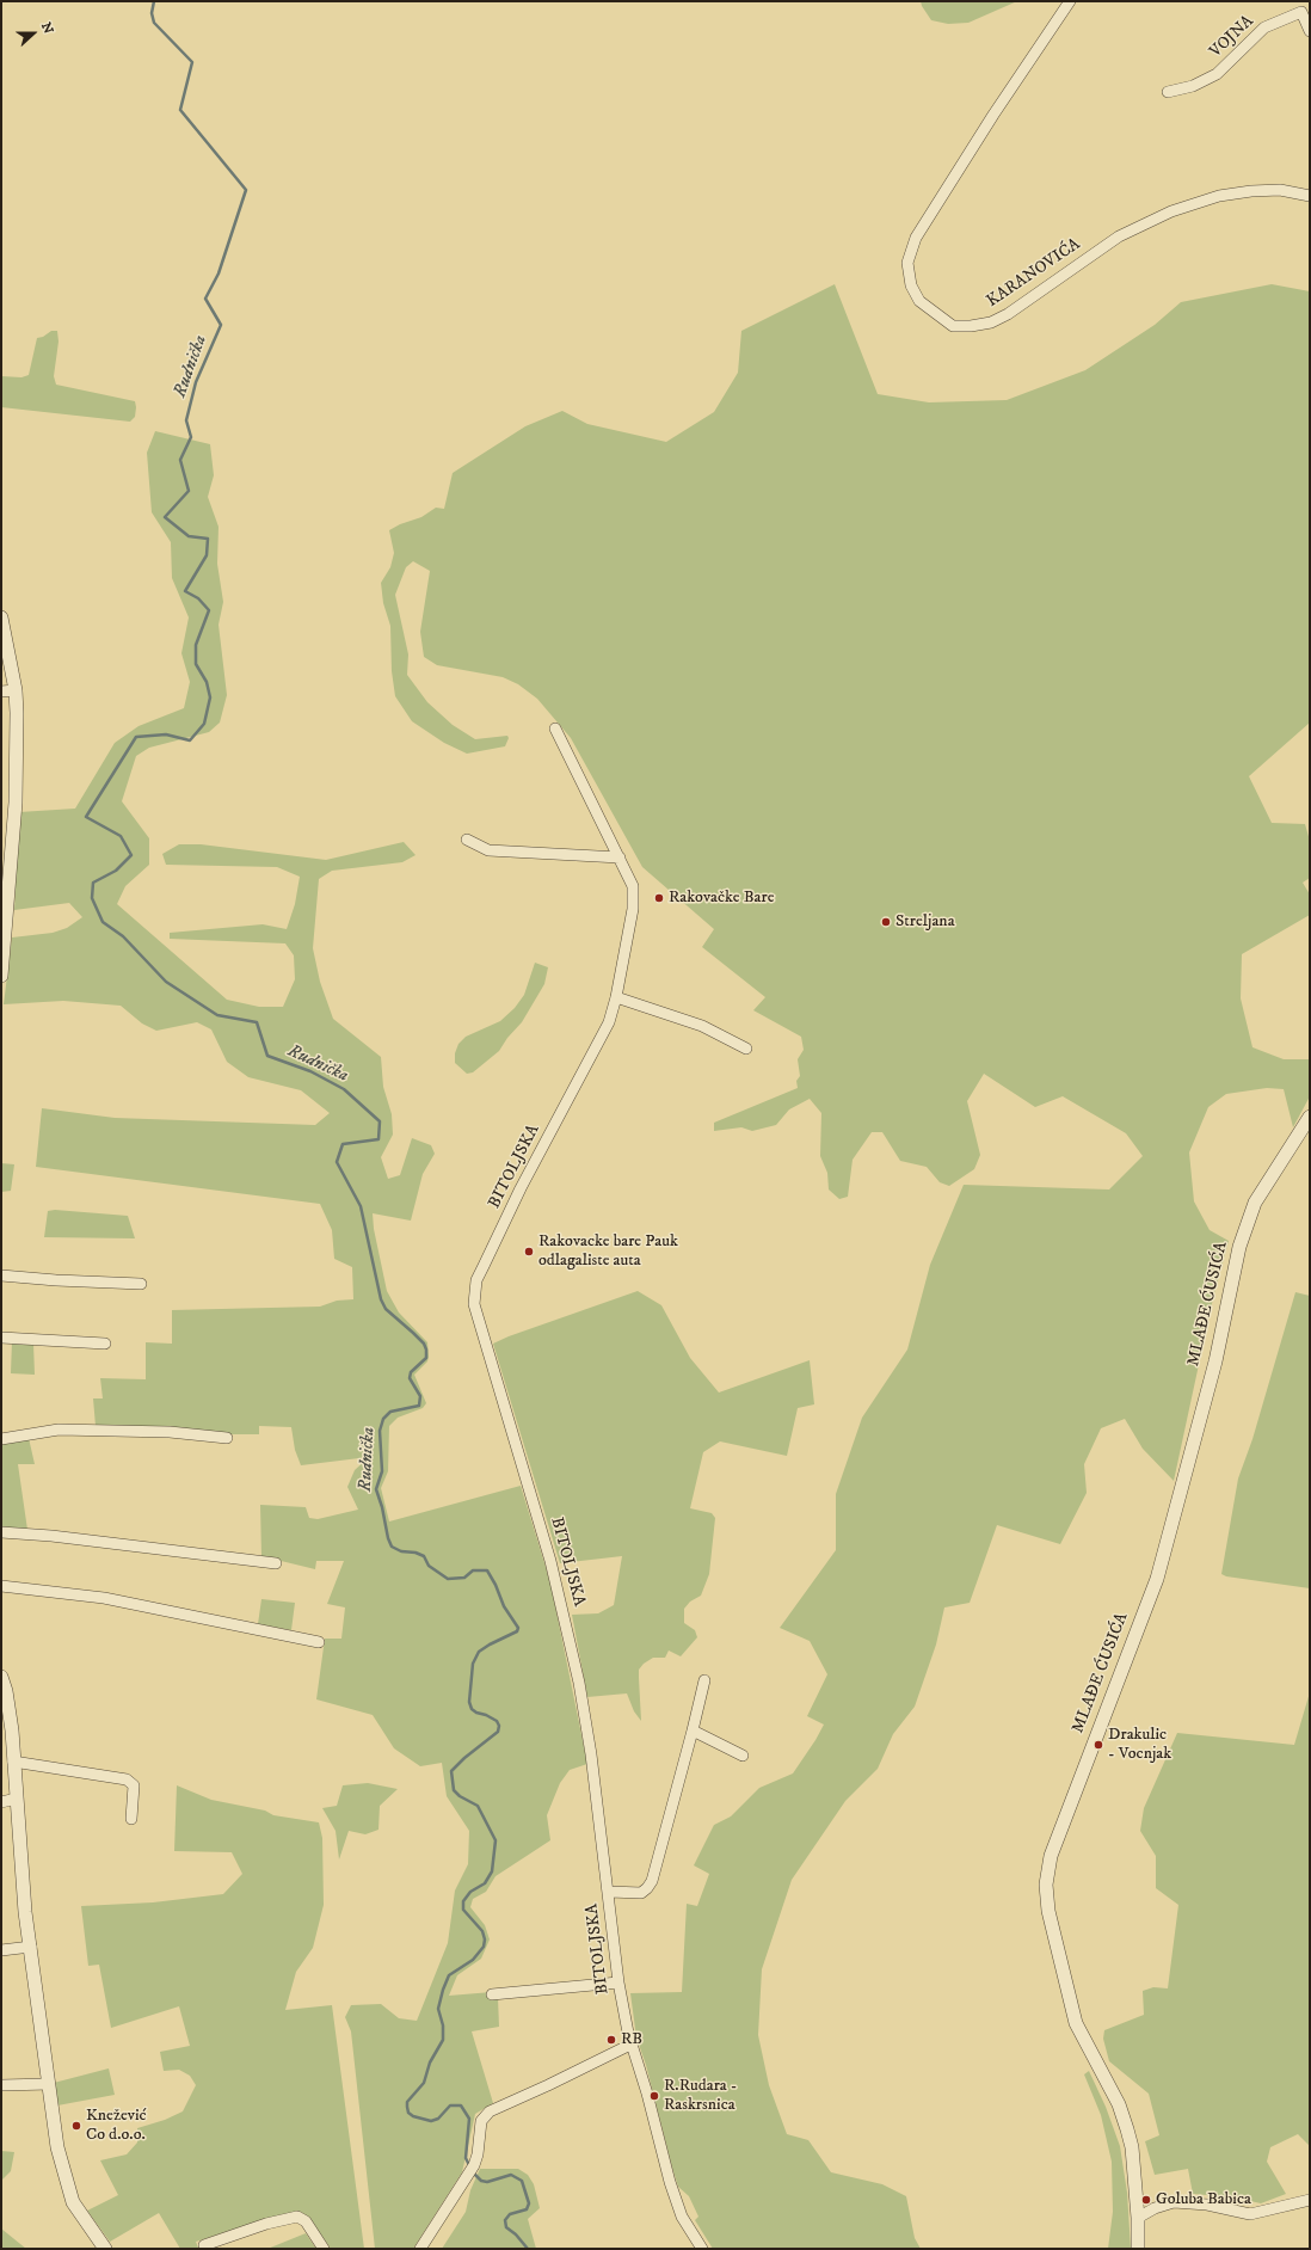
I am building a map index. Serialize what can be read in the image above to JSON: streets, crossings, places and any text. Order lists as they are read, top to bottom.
{
  "streets": {
    "street": [
      "VOJNA",
      "KARANOVIĆA",
      "BITOLJSKA",
      "MLAĐE ĆUSIĆA"
    ]
  },
  "water": ["Rudnička"],
  "places": [
    "Rakovačke Bare",
    "Streljana",
    "Rakovacke bare Pauk odlagaliste auta",
    "Drakulic - Vocnjak",
    "RB",
    "R.Rudara - Raskrsnica",
    "Knežević Co d.o.o.",
    "Goluba Babica"
  ],
  "north": "right"
}
